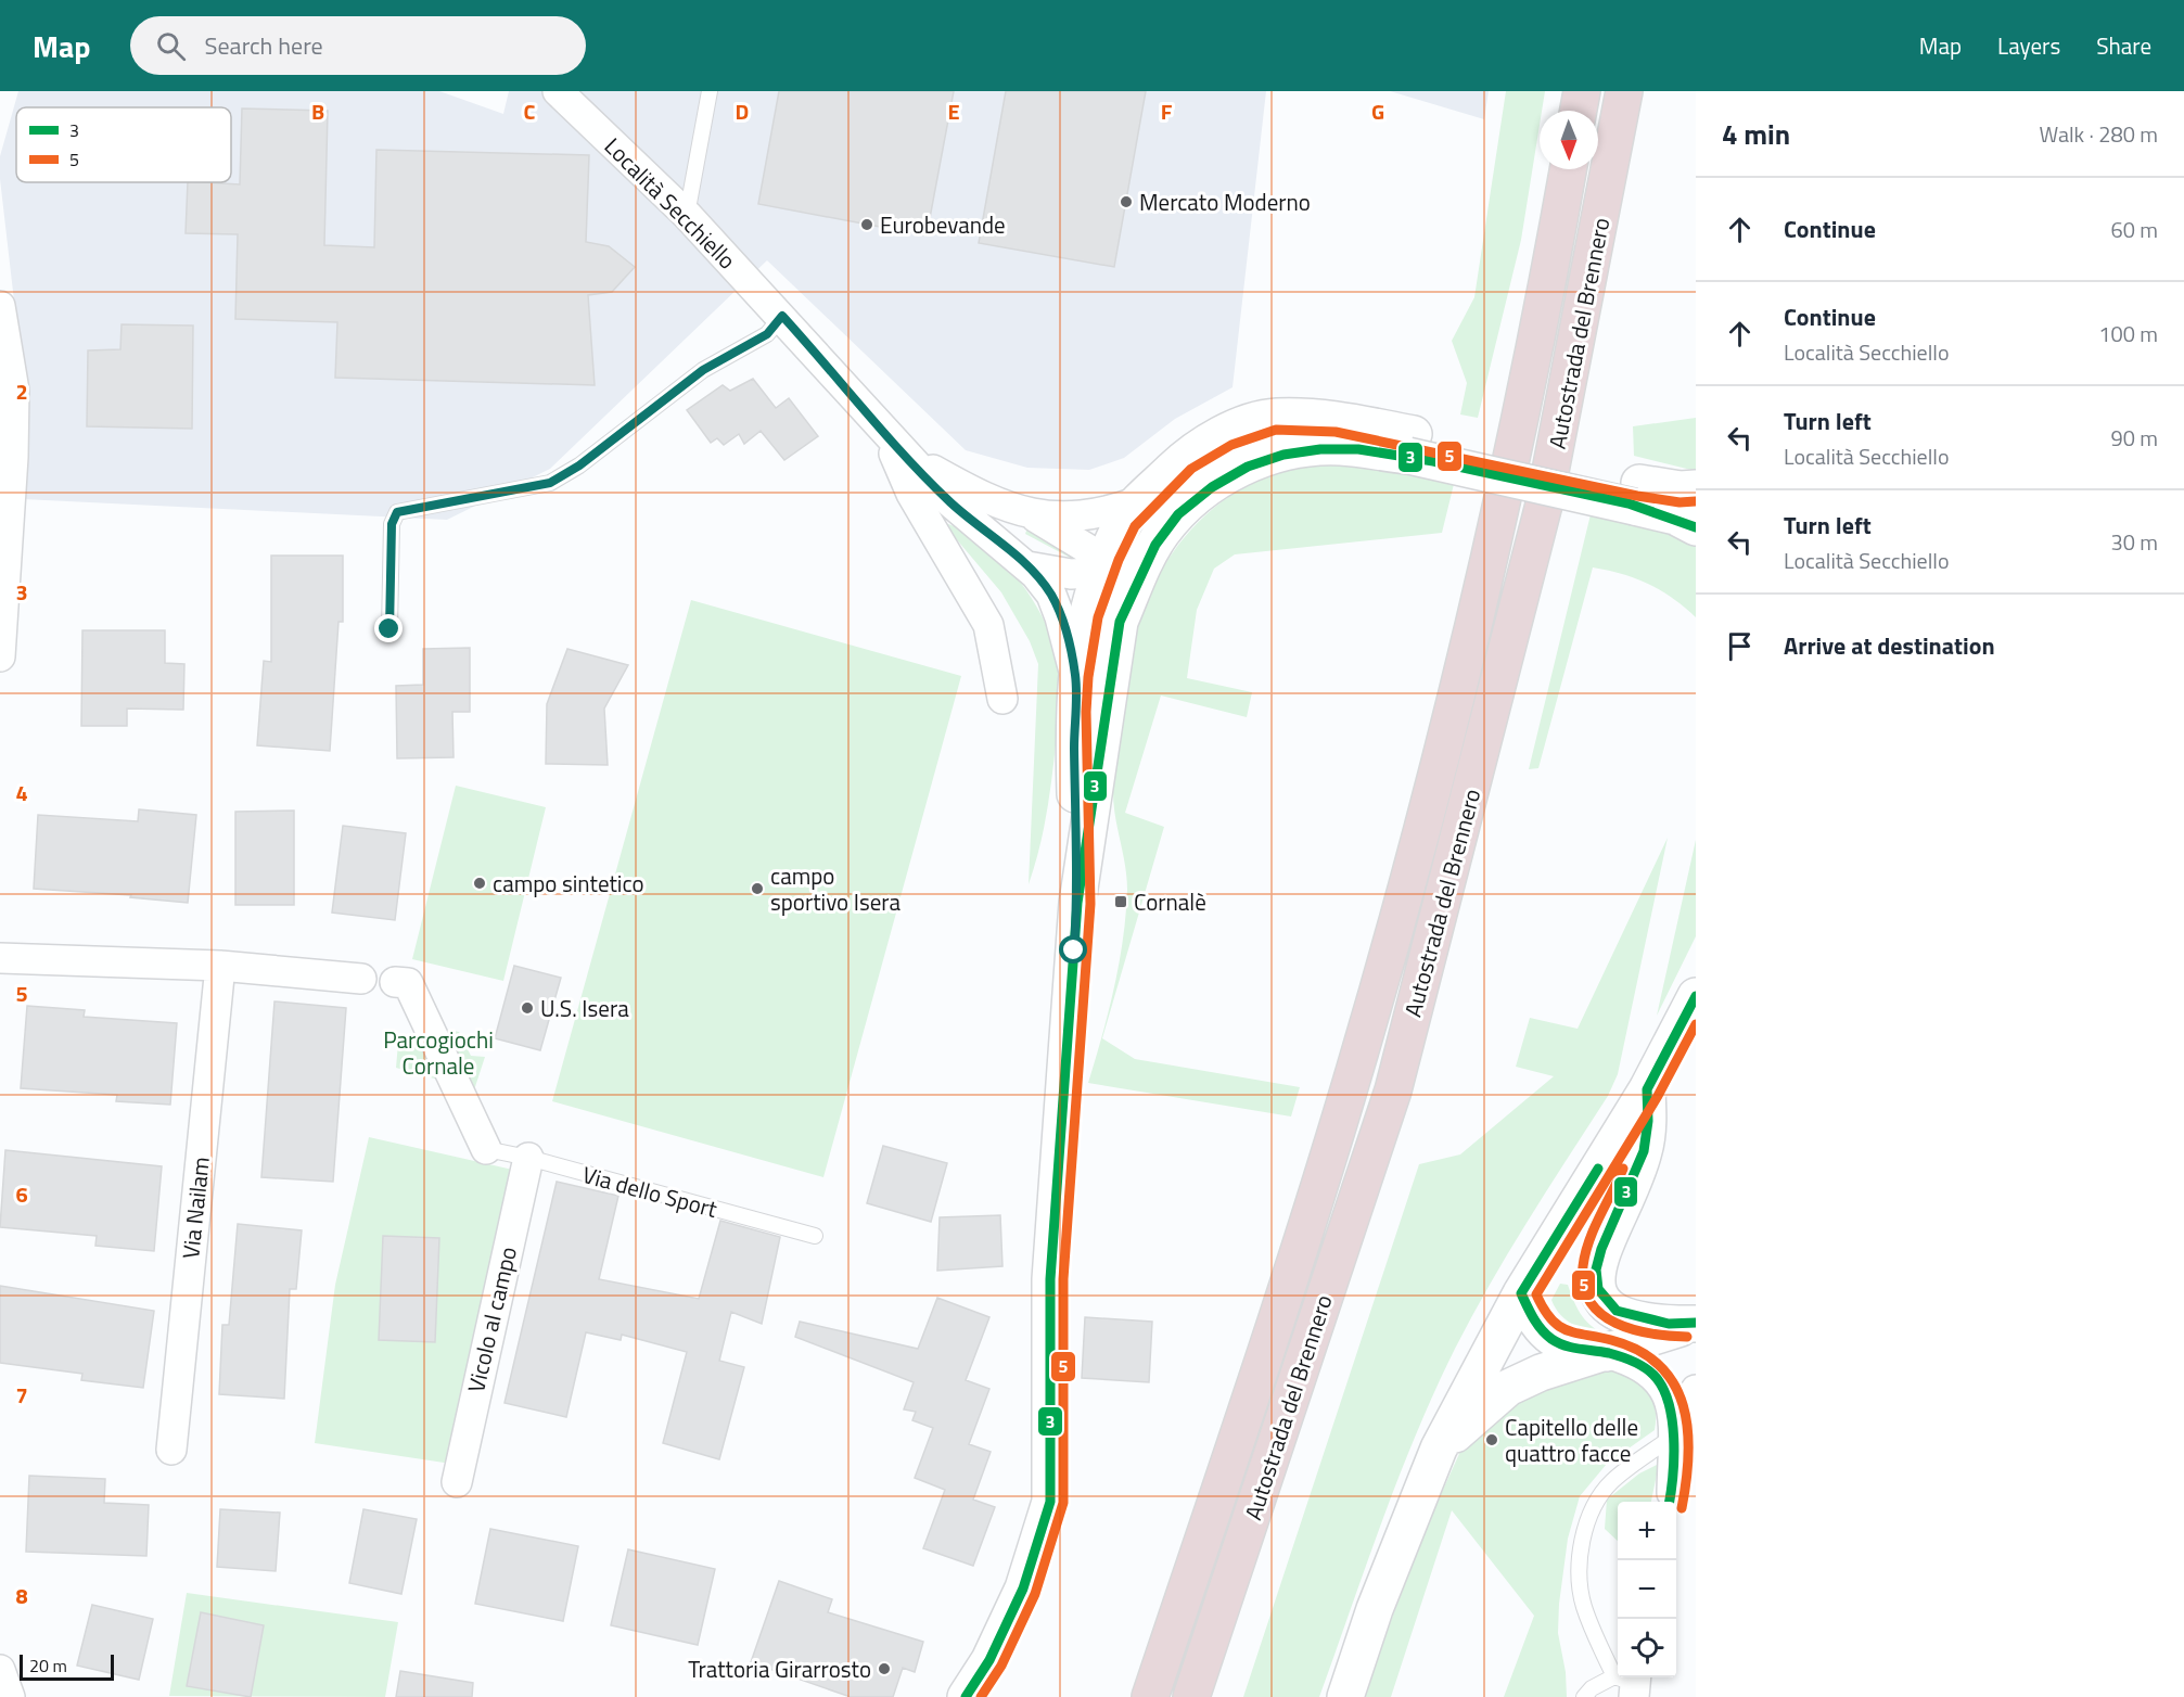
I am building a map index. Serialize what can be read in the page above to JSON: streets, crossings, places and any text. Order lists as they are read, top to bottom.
{
  "streets": {
    "highway": ["Autostrada del Brennero"],
    "street": ["Località Secchiello", "Via Nailam", "Vicolo al campo"],
    "lane": ["Via dello Sport"]
  },
  "crossings": [
    ["Via dello Sport", "Vicolo al campo"]
  ],
  "parks": ["Parcogiochi Cornale"],
  "places": {
    "other": [
      "Mercato Moderno",
      "Eurobevande",
      "campo sintetico",
      "campo sportivo Isera",
      "U.S. Isera",
      "Capitello delle quattro facce",
      "Trattoria Girarrosto"
    ],
    "transit": ["Cornalè"]
  },
  "lines": ["transit line 5", "transit line 3"],
  "legend": ["3", "5"],
  "scale_bar": "20 m",
  "north": "bottom",
  "page": {
    "header": "Map",
    "search": "Search here",
    "nav": ["Map", "Layers", "Share"],
    "heading": ["4 min", "Walk · 280 m"],
    "list": [
      ["Continue", "60 m"],
      ["Continue", "Località Secchiello", "100 m"],
      ["Turn left", "Località Secchiello", "90 m"],
      ["Turn left", "Località Secchiello", "30 m"],
      "Arrive at destination"
    ],
    "map_buttons": ["+", "−"],
    "scale": "20 m"
  },
  "grid": {
    "columns": [
      "B",
      "C",
      "D",
      "E",
      "F",
      "G"
    ],
    "rows": [
      "2",
      "3",
      "4",
      "5",
      "6",
      "7",
      "8"
    ]
  }
}
